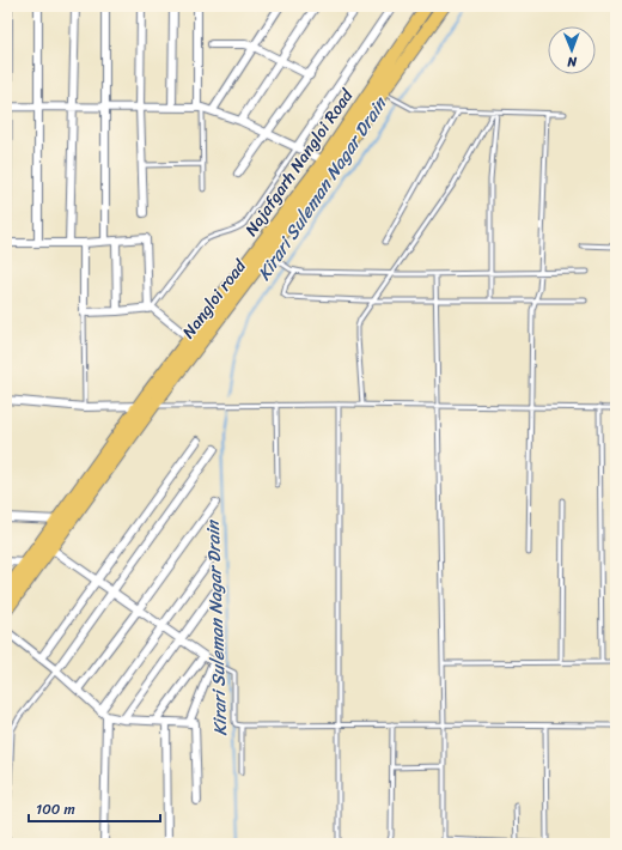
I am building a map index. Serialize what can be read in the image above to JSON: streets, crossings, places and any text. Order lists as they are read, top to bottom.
{
  "streets": {
    "main road": ["Najafgarh Nangloi Road", "Nangloi road"]
  },
  "crossings": [
    ["Najafgarh Nangloi Road", "Nangloi road"]
  ],
  "water": ["Kirari Suleman Nagar Drain"],
  "scale_bar": "100 m",
  "north": "bottom"
}
